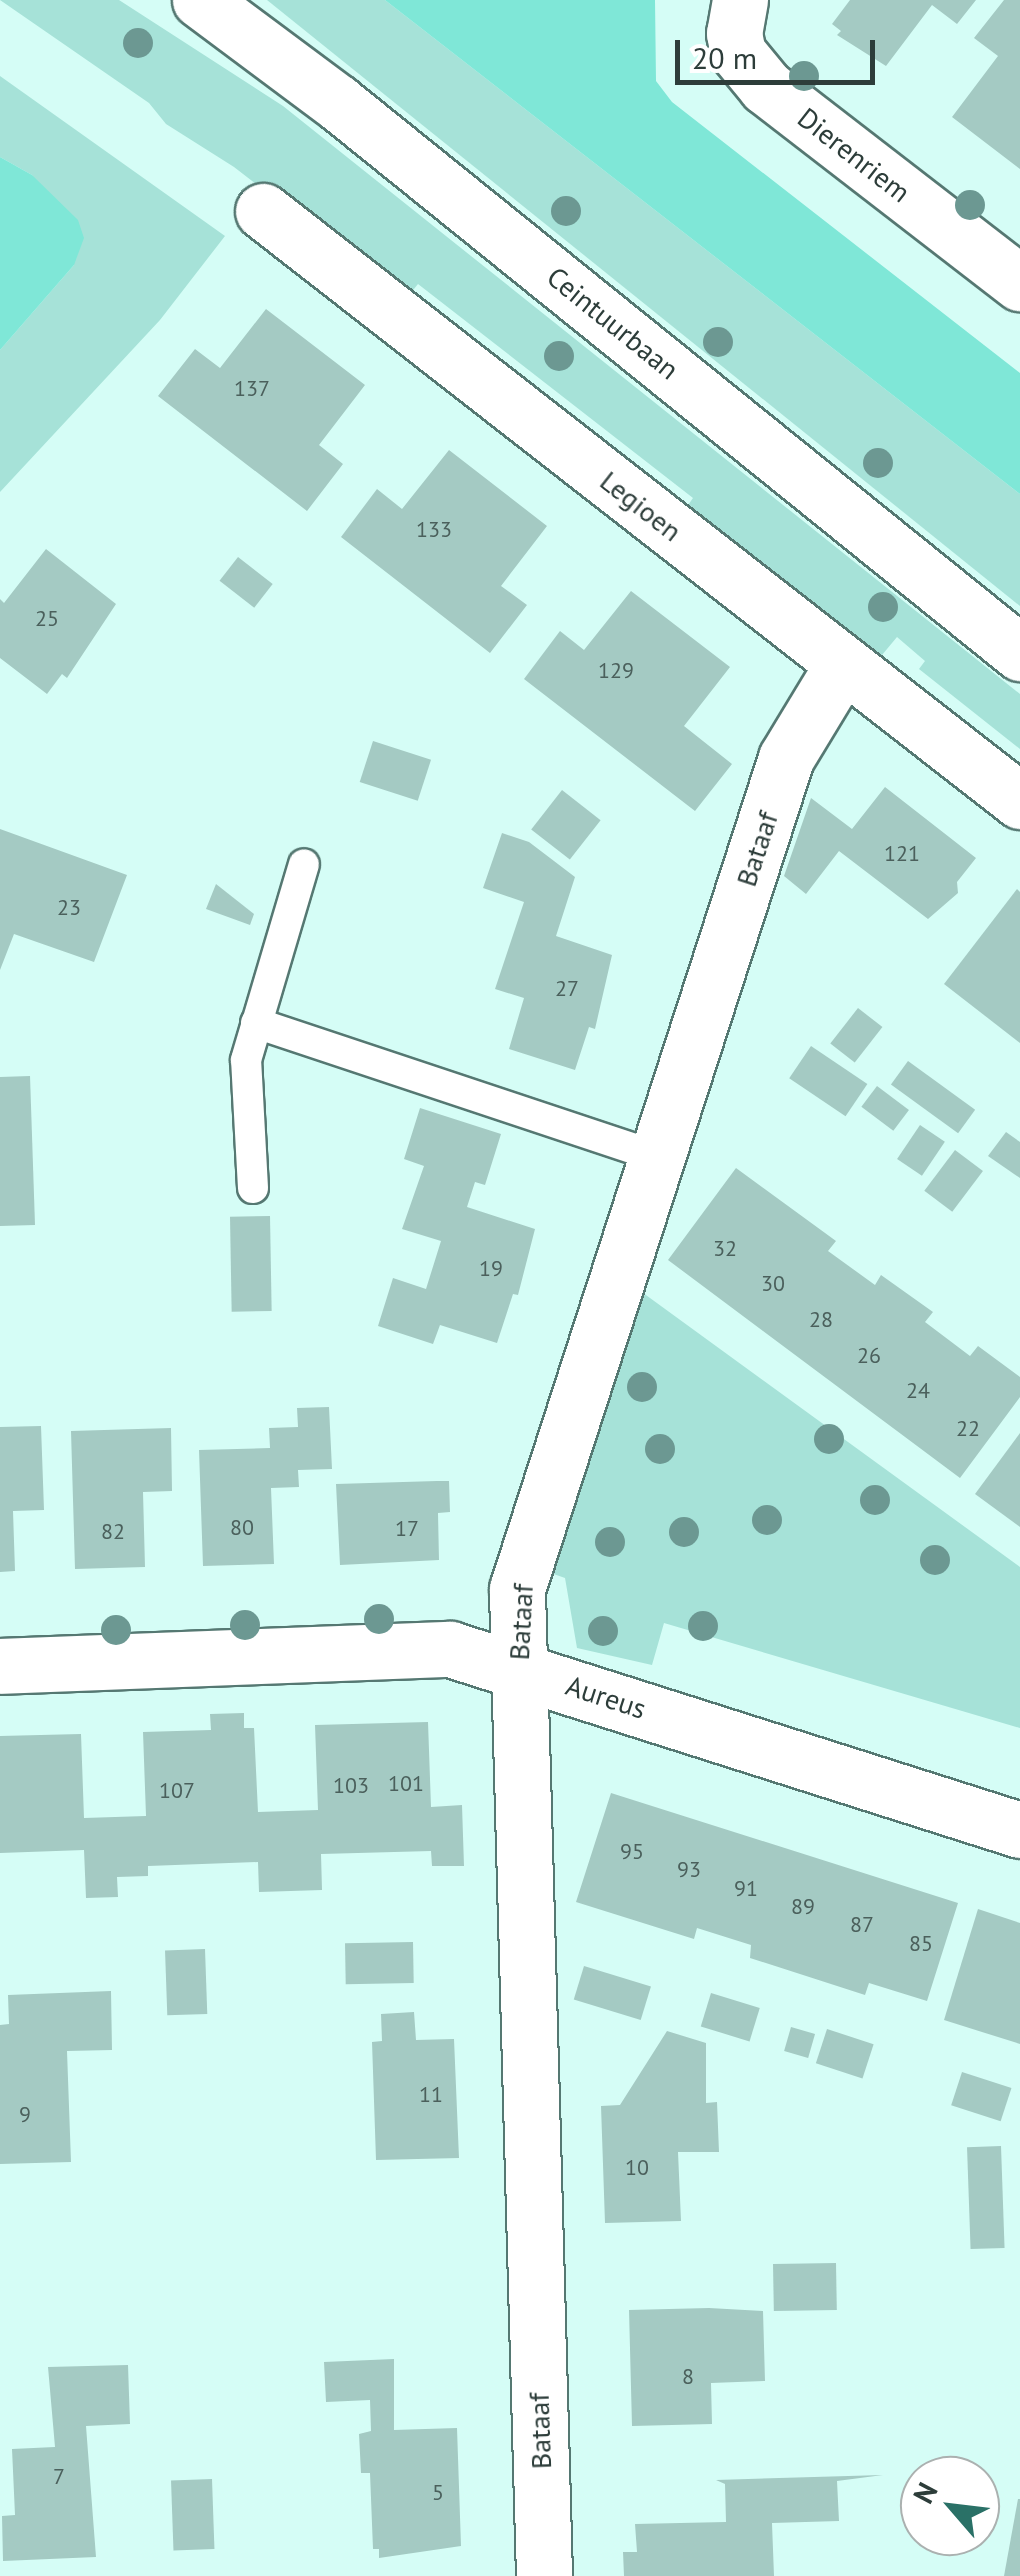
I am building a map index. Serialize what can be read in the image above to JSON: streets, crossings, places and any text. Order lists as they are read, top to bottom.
{
  "streets": {
    "street": [
      "Dierenriem",
      "Ceintuurbaan",
      "Legioen",
      "Bataaf",
      "Aureus"
    ]
  },
  "crossings": [
    ["Legioen", "Bataaf"],
    ["Bataaf", "Aureus"]
  ],
  "house_numbers": [
    "137",
    "133",
    "25",
    "129",
    "121",
    "23",
    "27",
    "32",
    "19",
    "30",
    "28",
    "26",
    "24",
    "22",
    "80",
    "17",
    "82",
    "101",
    "103",
    "107",
    "95",
    "93",
    "91",
    "89",
    "87",
    "85",
    "11",
    "9",
    "10",
    "8",
    "7",
    "5"
  ],
  "scale_bar": "20 m",
  "north": "top left"
}
